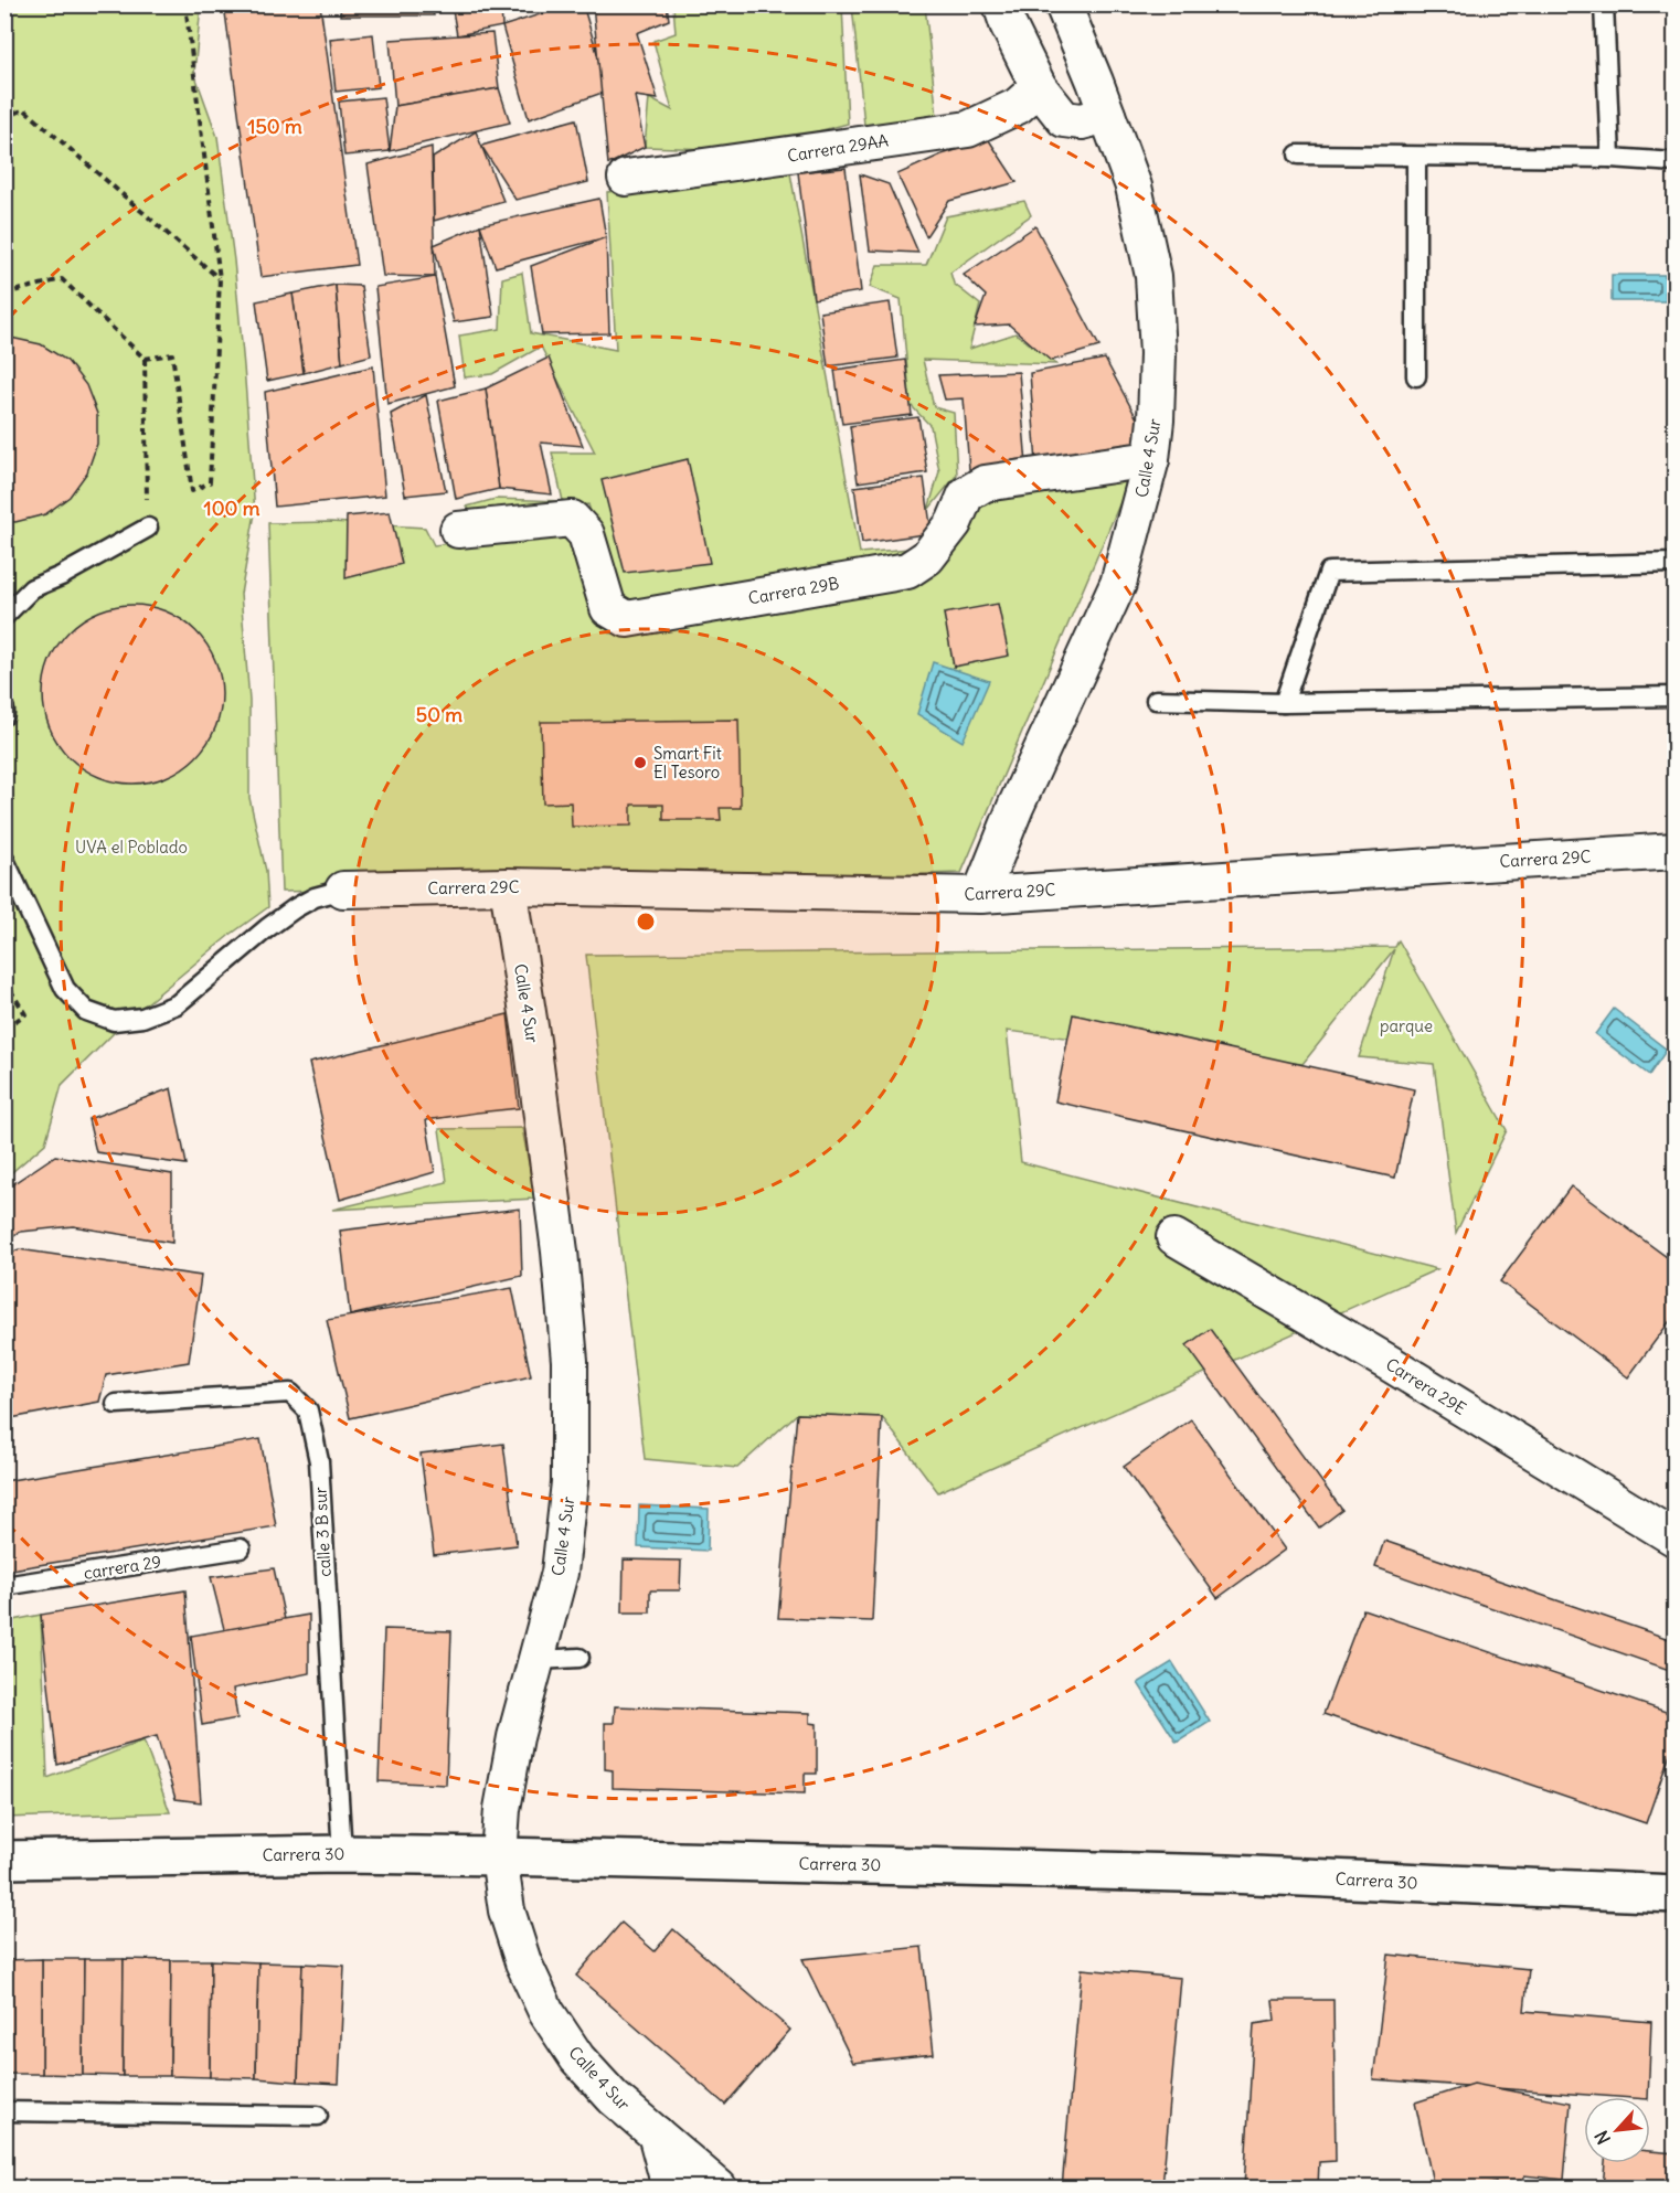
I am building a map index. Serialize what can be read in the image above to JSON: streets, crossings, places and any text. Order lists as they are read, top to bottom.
{
  "streets": {
    "street": [
      "Carrera 29AA",
      "Calle 4 Sur",
      "Carrera 29B",
      "Carrera 29C",
      "Carrera 29E",
      "Carrera 30"
    ],
    "lane": ["calle 3 B sur", "carrera 29"]
  },
  "crossings": [
    ["Calle 4 Sur", "Carrera 29B"],
    ["Calle 4 Sur", "Carrera 29C"],
    ["Calle 4 Sur", "Carrera 30"],
    ["calle 3 B sur", "Carrera 30"]
  ],
  "parks": ["UVA el Poblado", "parque"],
  "places": ["Smart Fit El Tesoro"],
  "north": "bottom left",
  "rings": ["150 m", "100 m", "50 m"]
}
